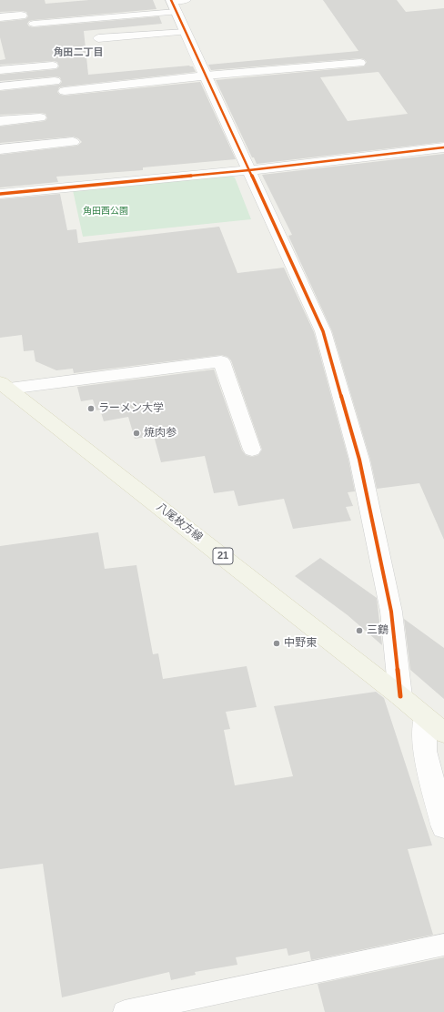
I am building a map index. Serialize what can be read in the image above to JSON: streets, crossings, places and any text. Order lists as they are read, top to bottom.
{
  "streets": {
    "main road": ["八尾枚方線", "21"]
  },
  "districts": ["角田二丁目"],
  "parks": ["角田西公園"],
  "places": [
    "ラーメン大学",
    "焼肉参",
    "三鶴",
    "中野東"
  ]
}
